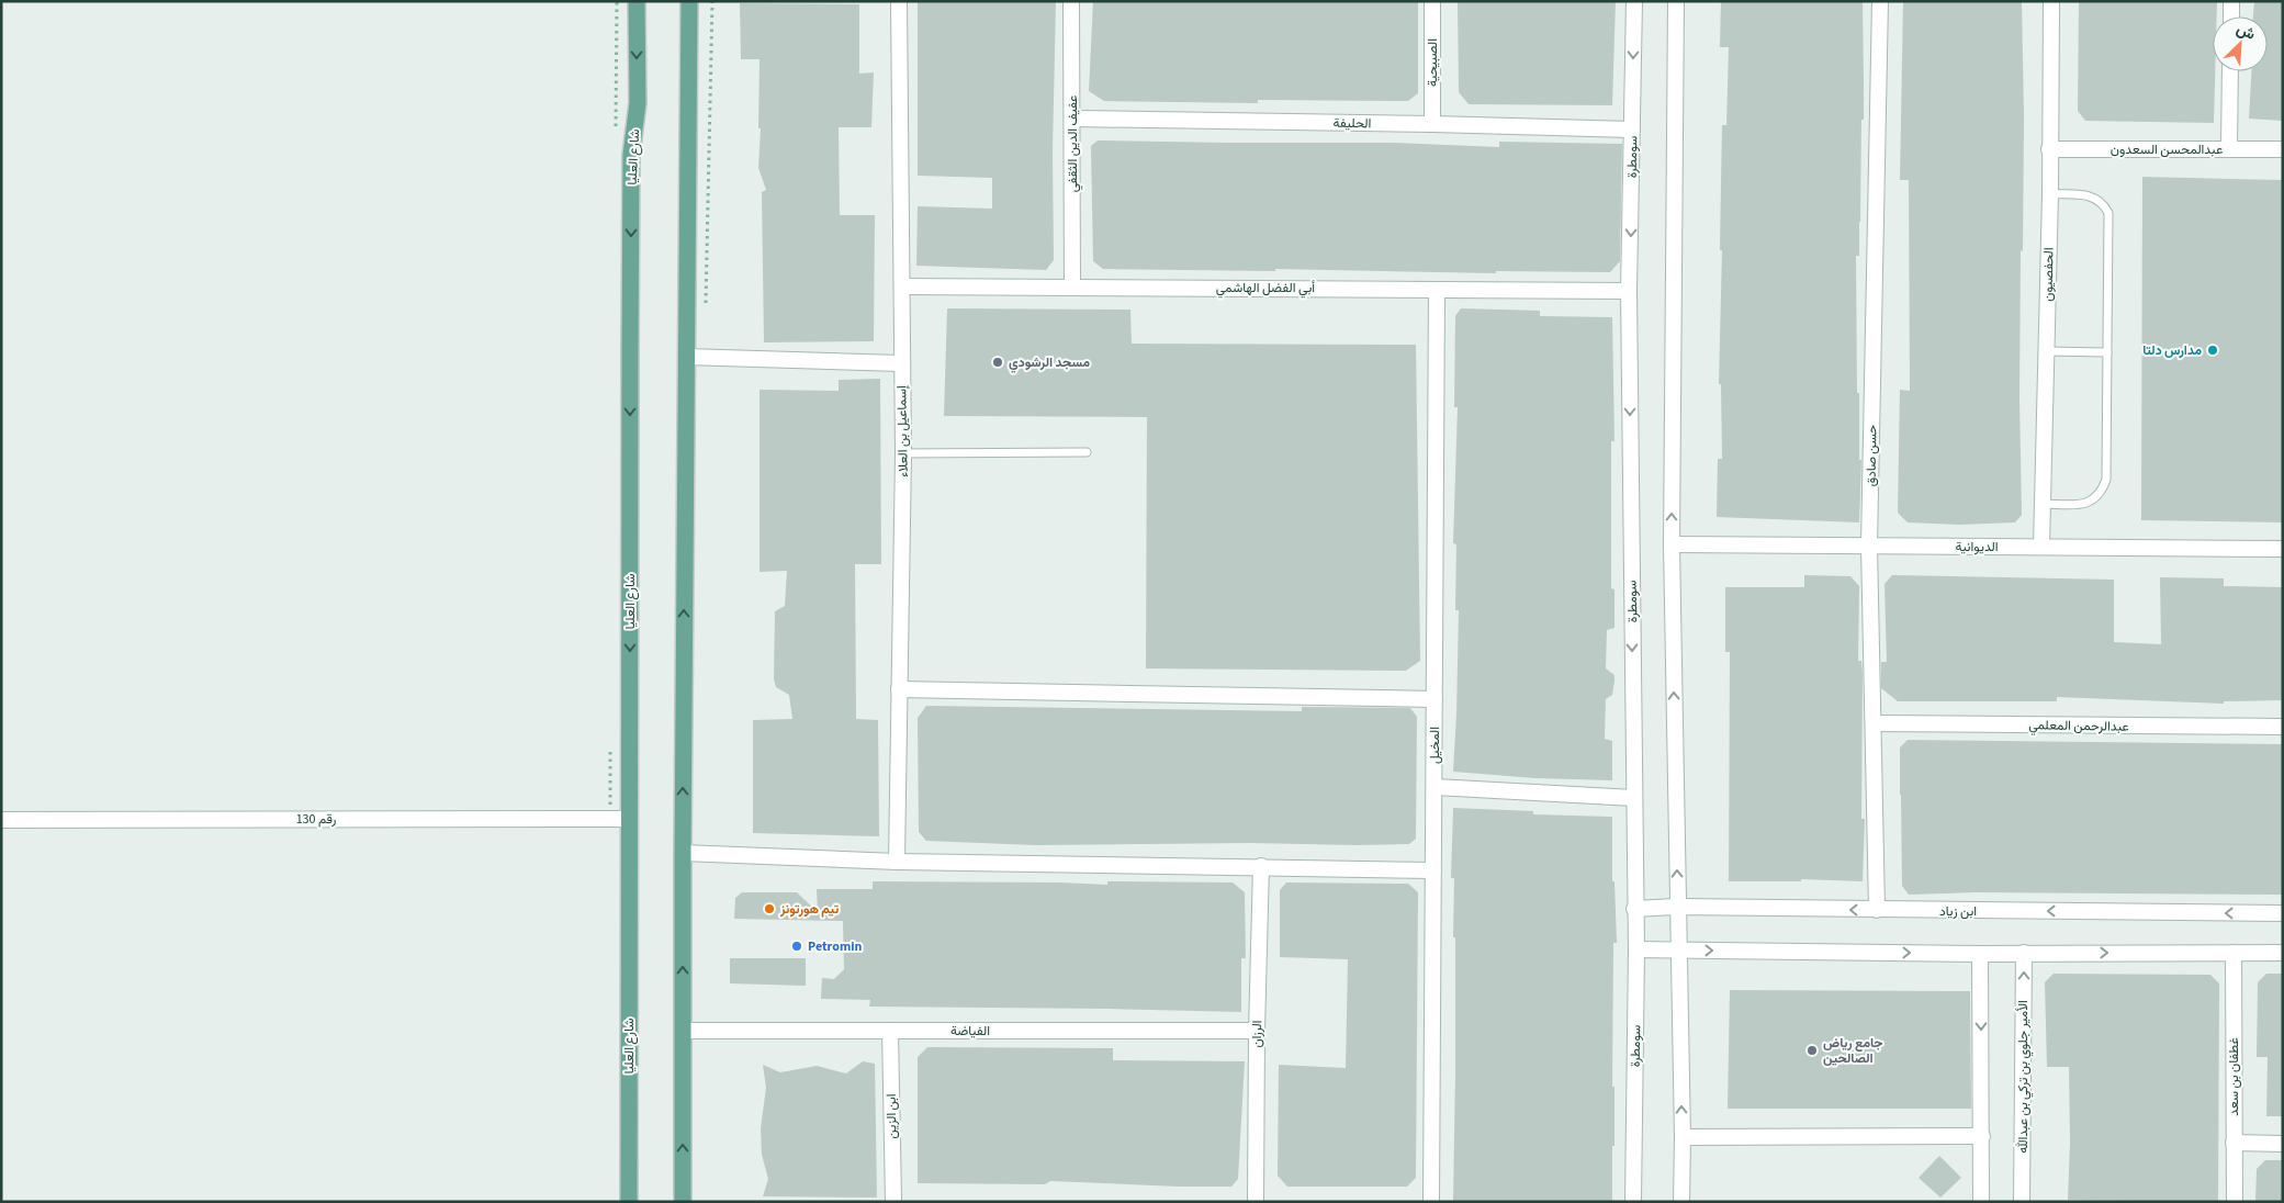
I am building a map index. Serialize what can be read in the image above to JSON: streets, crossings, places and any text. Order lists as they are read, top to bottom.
{
  "streets": {
    "main road": ["شارع العليا"],
    "street": [
      "الصبيحية",
      "الحليفة",
      "عفيف الدين الثقفي",
      "عبدالمحسن السعدون",
      "سومطرة",
      "الحفصيون",
      "أبي الفضل الهاشمي",
      "إسماعيل بن العلاء",
      "حسن صادق",
      "الديوانية",
      "عبدالرحمن المعلمي",
      "المخيل",
      "رقم 130",
      "ابن زياد",
      "الفياضة",
      "الرزان",
      "الأمير جلوي بن تركي بن عبدالله",
      "غطفان بن سعد",
      "ابن الزين"
    ]
  },
  "crossings": [
    ["الصبيحية", "الحليفة"],
    ["الحليفة", "عفيف الدين الثقفي"],
    ["الحليفة", "سومطرة"],
    ["عفيف الدين الثقفي", "أبي الفضل الهاشمي"],
    ["عبدالمحسن السعدون", "الحفصيون"],
    ["شارع العليا", "رقم 130"],
    ["سومطرة", "أبي الفضل الهاشمي"],
    ["سومطرة", "ابن زياد"],
    ["الحفصيون", "الديوانية"],
    ["أبي الفضل الهاشمي", "إسماعيل بن العلاء"],
    ["أبي الفضل الهاشمي", "المخيل"],
    ["حسن صادق", "الديوانية"],
    ["حسن صادق", "عبدالرحمن المعلمي"],
    ["حسن صادق", "ابن زياد"],
    ["الفياضة", "الرزان"],
    ["الفياضة", "ابن الزين"]
  ],
  "places": [
    "مدارس دلتا",
    "مسجد الرشودي",
    "تيم هورتونز",
    "Petromin",
    "جامع رياض الصالحين"
  ],
  "north": "top right"
}
